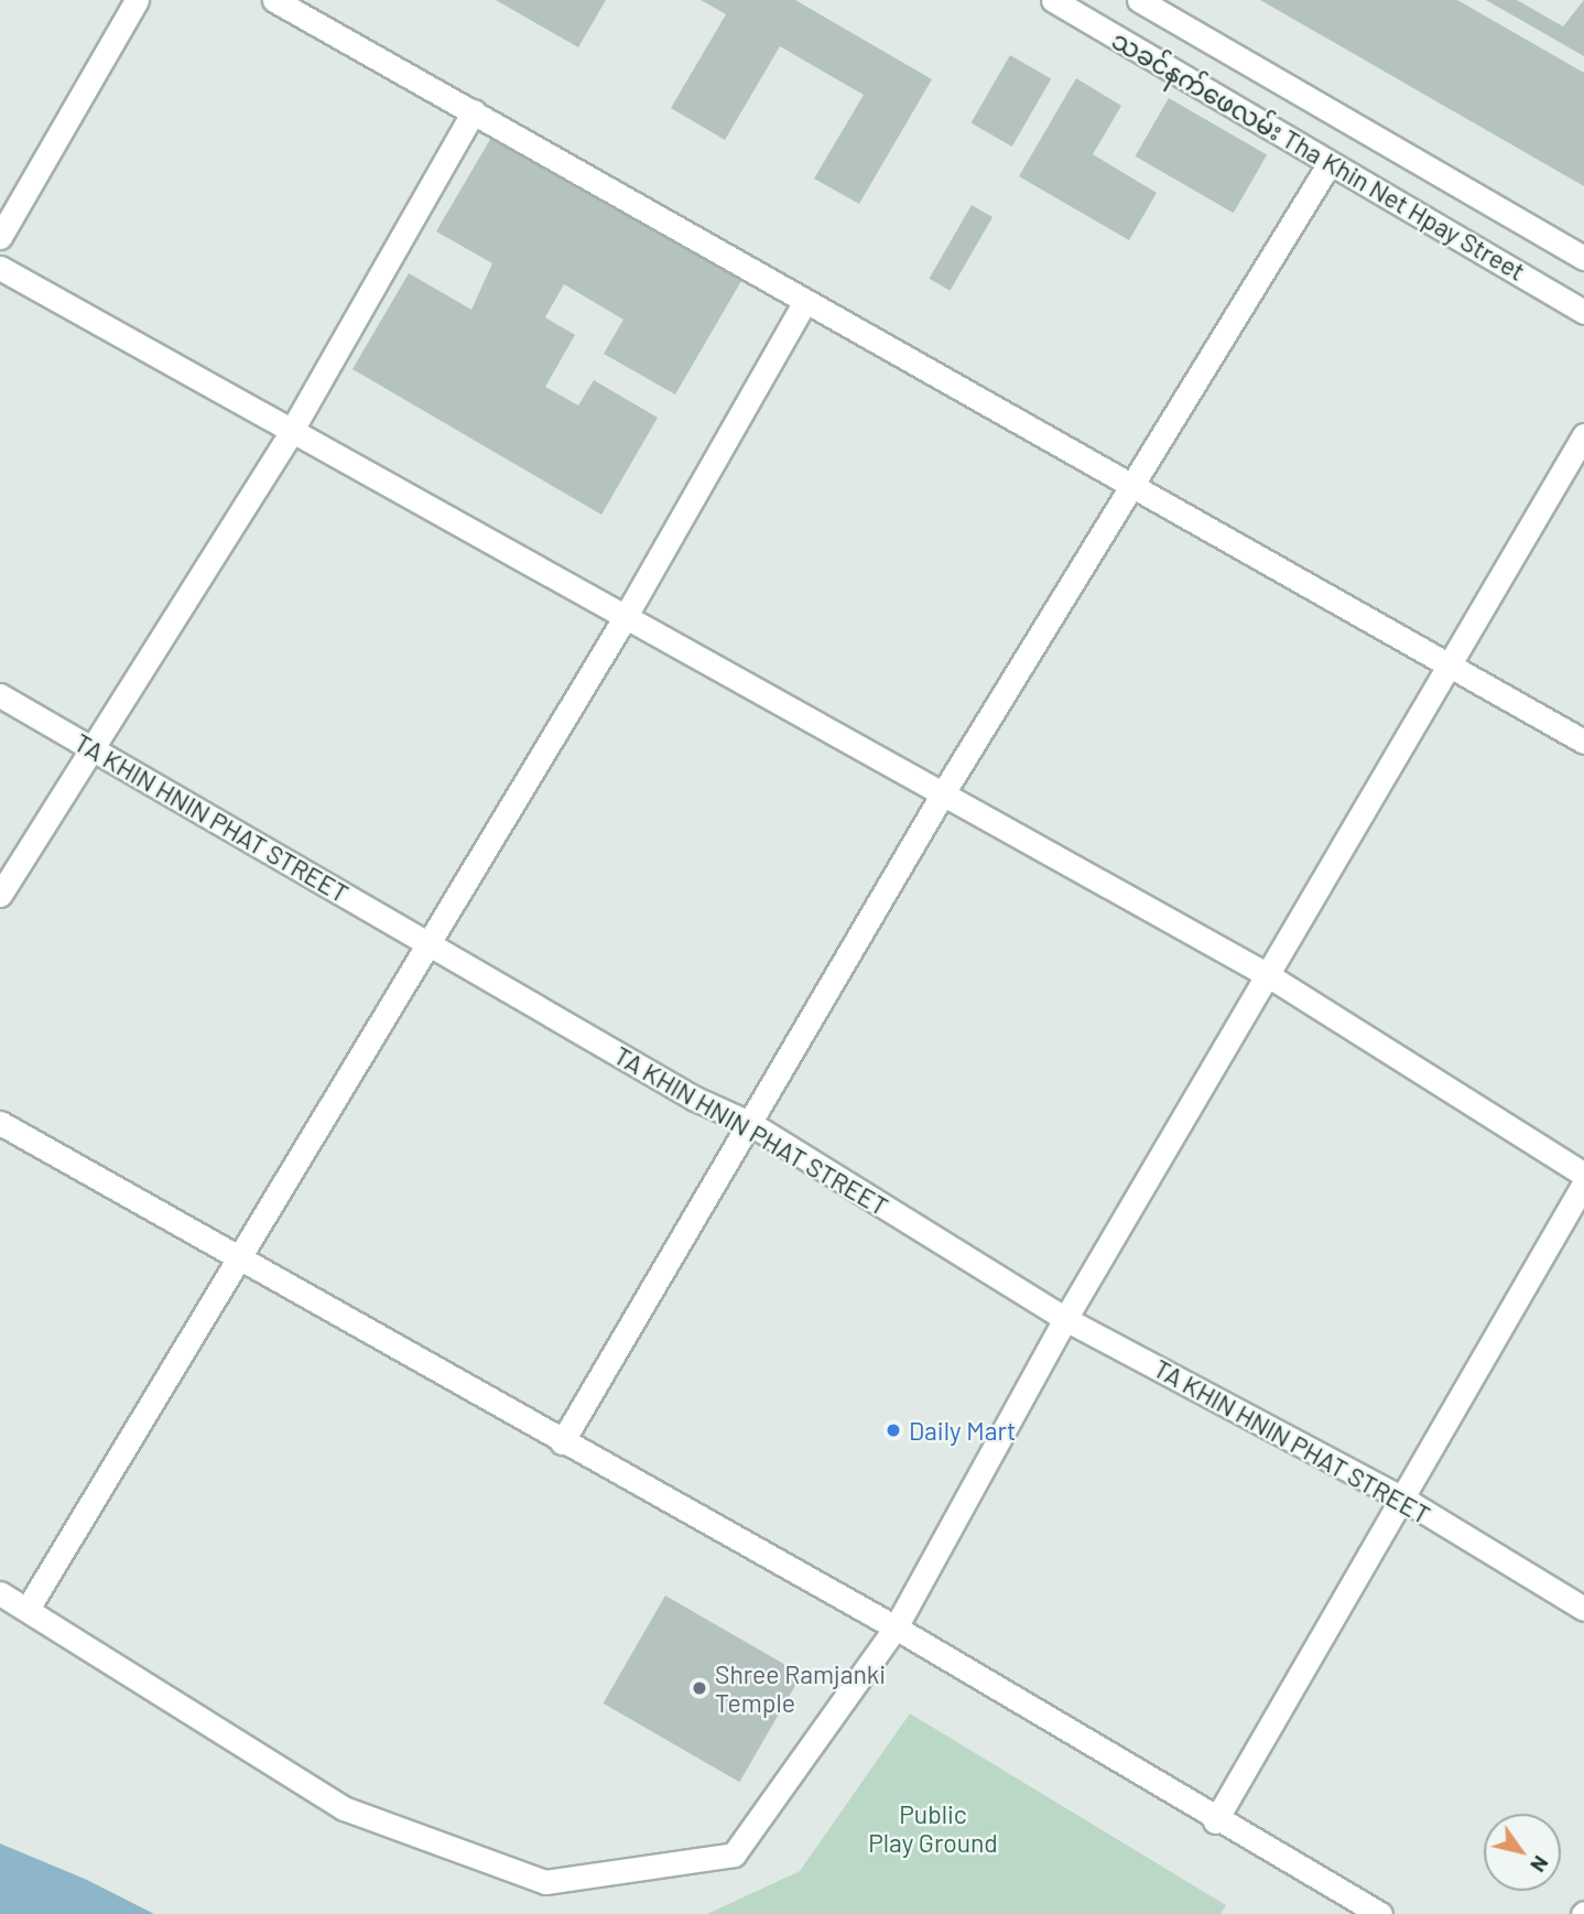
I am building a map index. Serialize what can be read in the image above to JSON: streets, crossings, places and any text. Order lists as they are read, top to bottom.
{
  "streets": {
    "street": ["သခင်နက်ဖေလမ်း Tha Khin Net Hpay Street", "TA KHIN HNIN PHAT STREET"]
  },
  "parks": ["Public Play Ground"],
  "places": ["Daily Mart", "Shree Ramjanki Temple"],
  "north": "bottom right"
}
